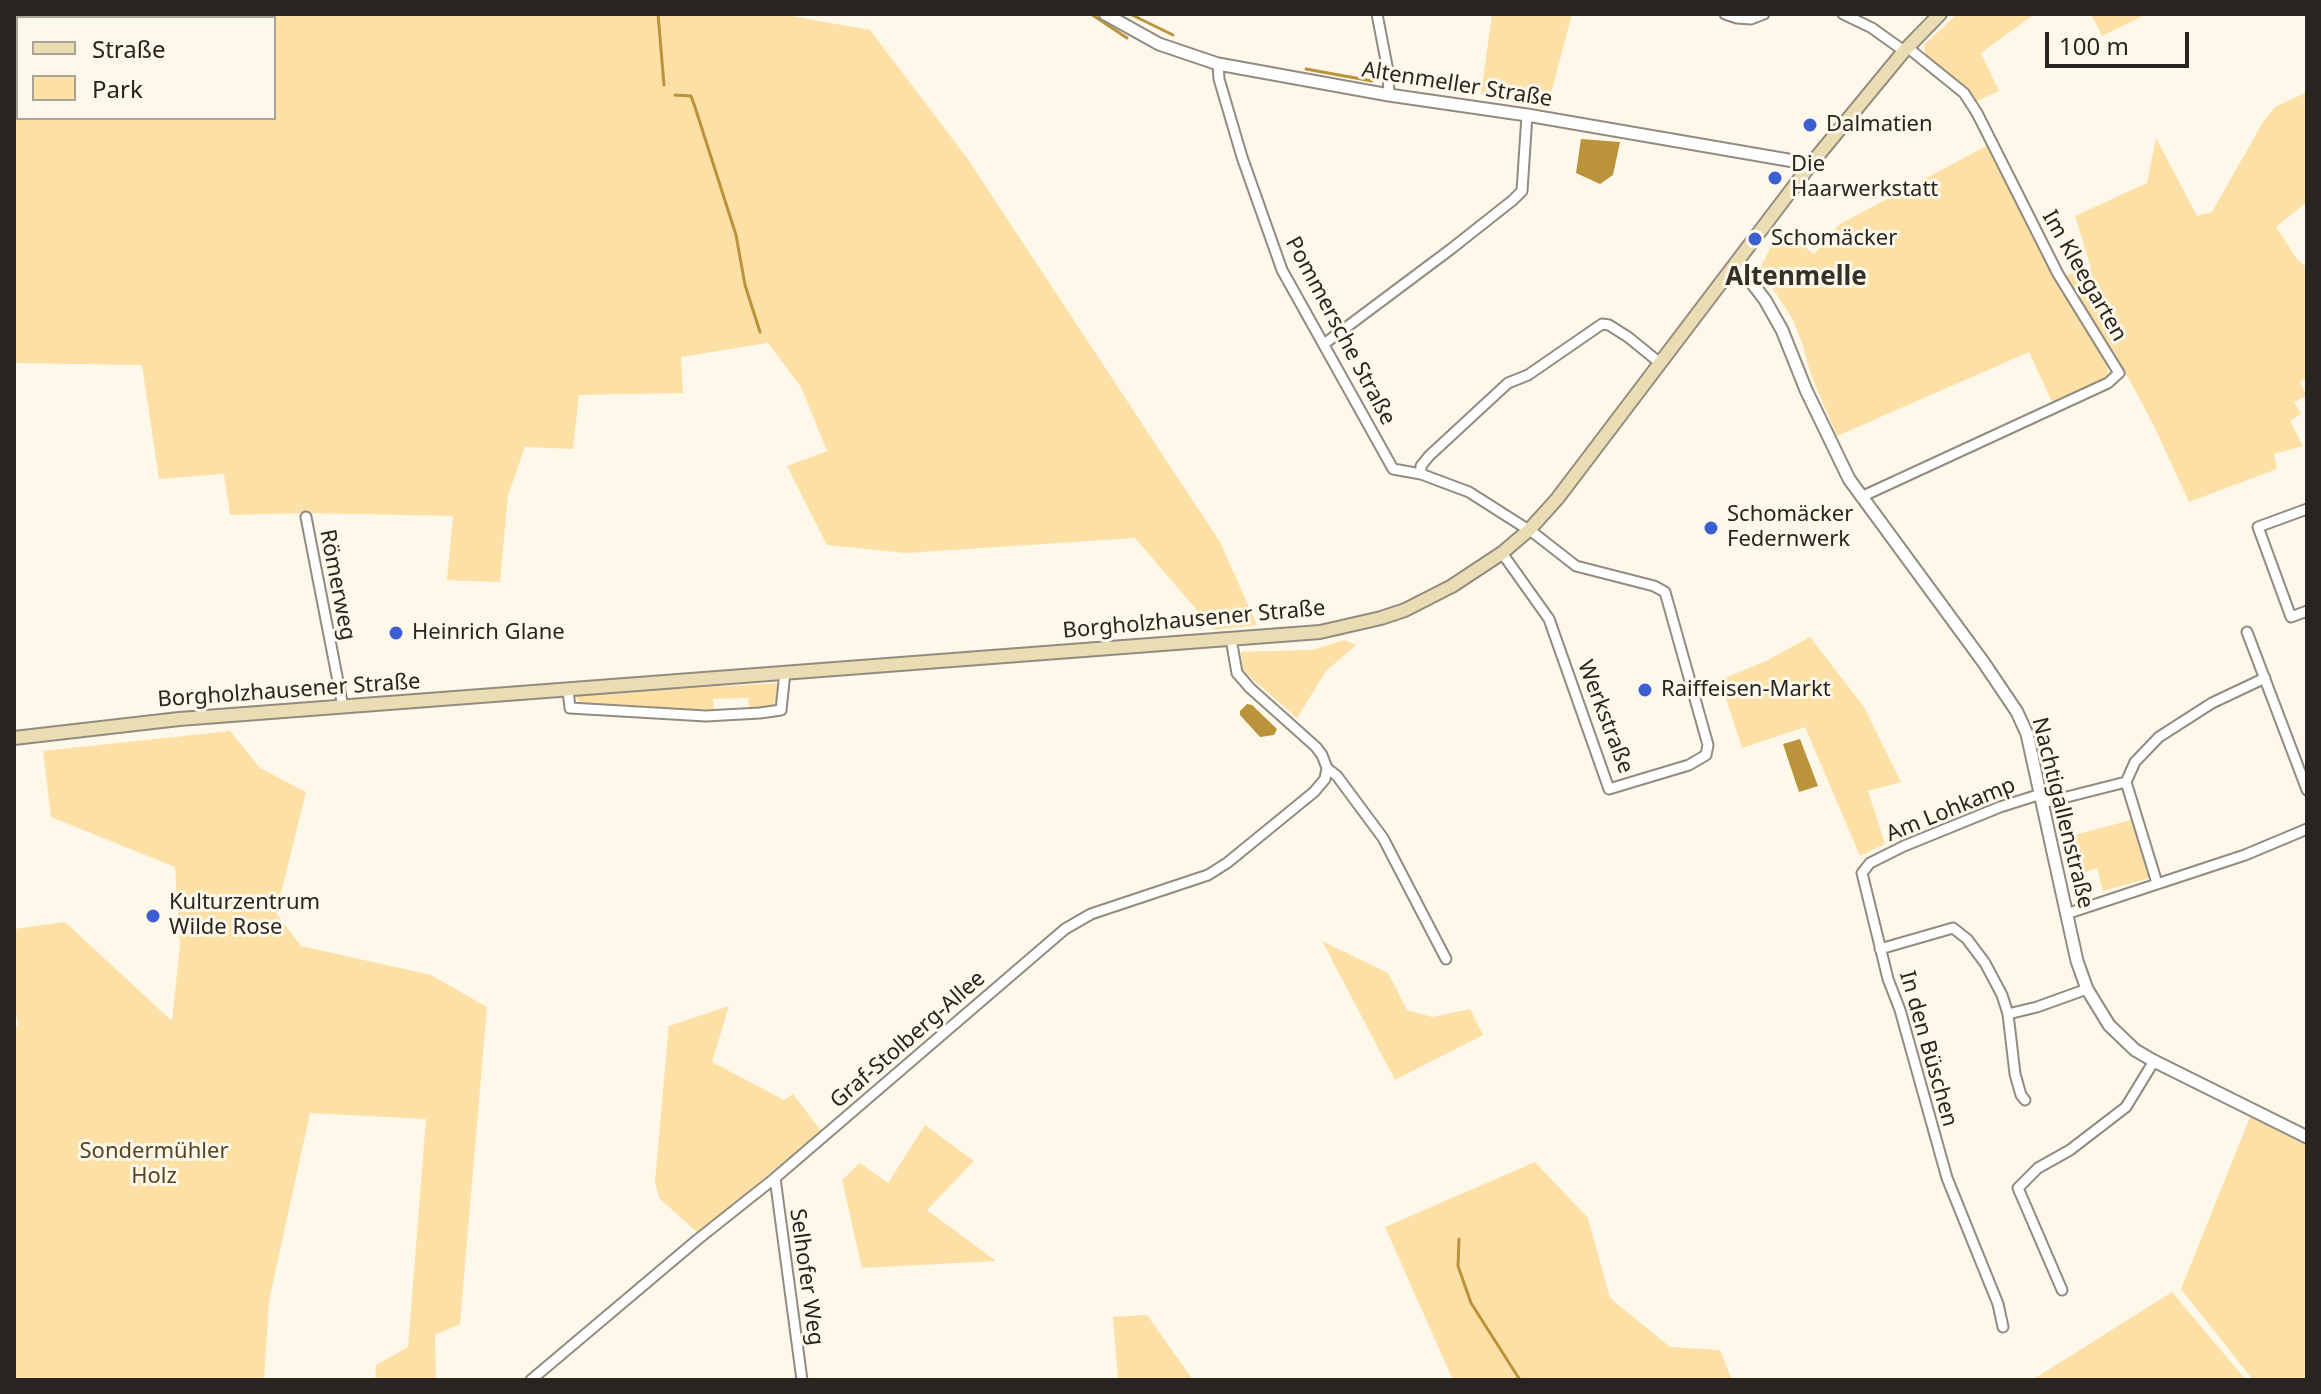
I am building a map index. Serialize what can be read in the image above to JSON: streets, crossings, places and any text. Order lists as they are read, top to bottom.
{
  "streets": {
    "main road": ["Borgholzhausener Straße"],
    "street": [
      "Altenmeller Straße",
      "Im Kleegarten",
      "Pommersche Straße",
      "Römerweg",
      "Werkstraße",
      "Am Lohkamp",
      "Nachtigallenstraße",
      "Graf-Stolberg-Allee",
      "In den Büschen",
      "Selhofer Weg"
    ]
  },
  "crossings": [
    ["Altenmeller Straße", "Pommersche Straße"],
    ["Altenmeller Straße", "Borgholzhausener Straße"],
    ["Im Kleegarten", "Borgholzhausener Straße"],
    ["Im Kleegarten", "Nachtigallenstraße"],
    ["Pommersche Straße", "Borgholzhausener Straße"],
    ["Pommersche Straße", "Werkstraße"],
    ["Römerweg", "Borgholzhausener Straße"],
    ["Borgholzhausener Straße", "Werkstraße"],
    ["Borgholzhausener Straße", "Nachtigallenstraße"],
    ["Am Lohkamp", "Nachtigallenstraße"],
    ["Am Lohkamp", "In den Büschen"],
    ["Graf-Stolberg-Allee", "Selhofer Weg"]
  ],
  "districts": ["Altenmelle"],
  "parks": ["Sondermühler Holz"],
  "places": [
    "Dalmatien",
    "Die Haarwerkstatt",
    "Schomäcker",
    "Schomäcker Federnwerk",
    "Heinrich Glane",
    "Raiffeisen-Markt",
    "Kulturzentrum Wilde Rose"
  ],
  "legend": ["Straße", "Park"],
  "scale_bar": "100 m"
}
